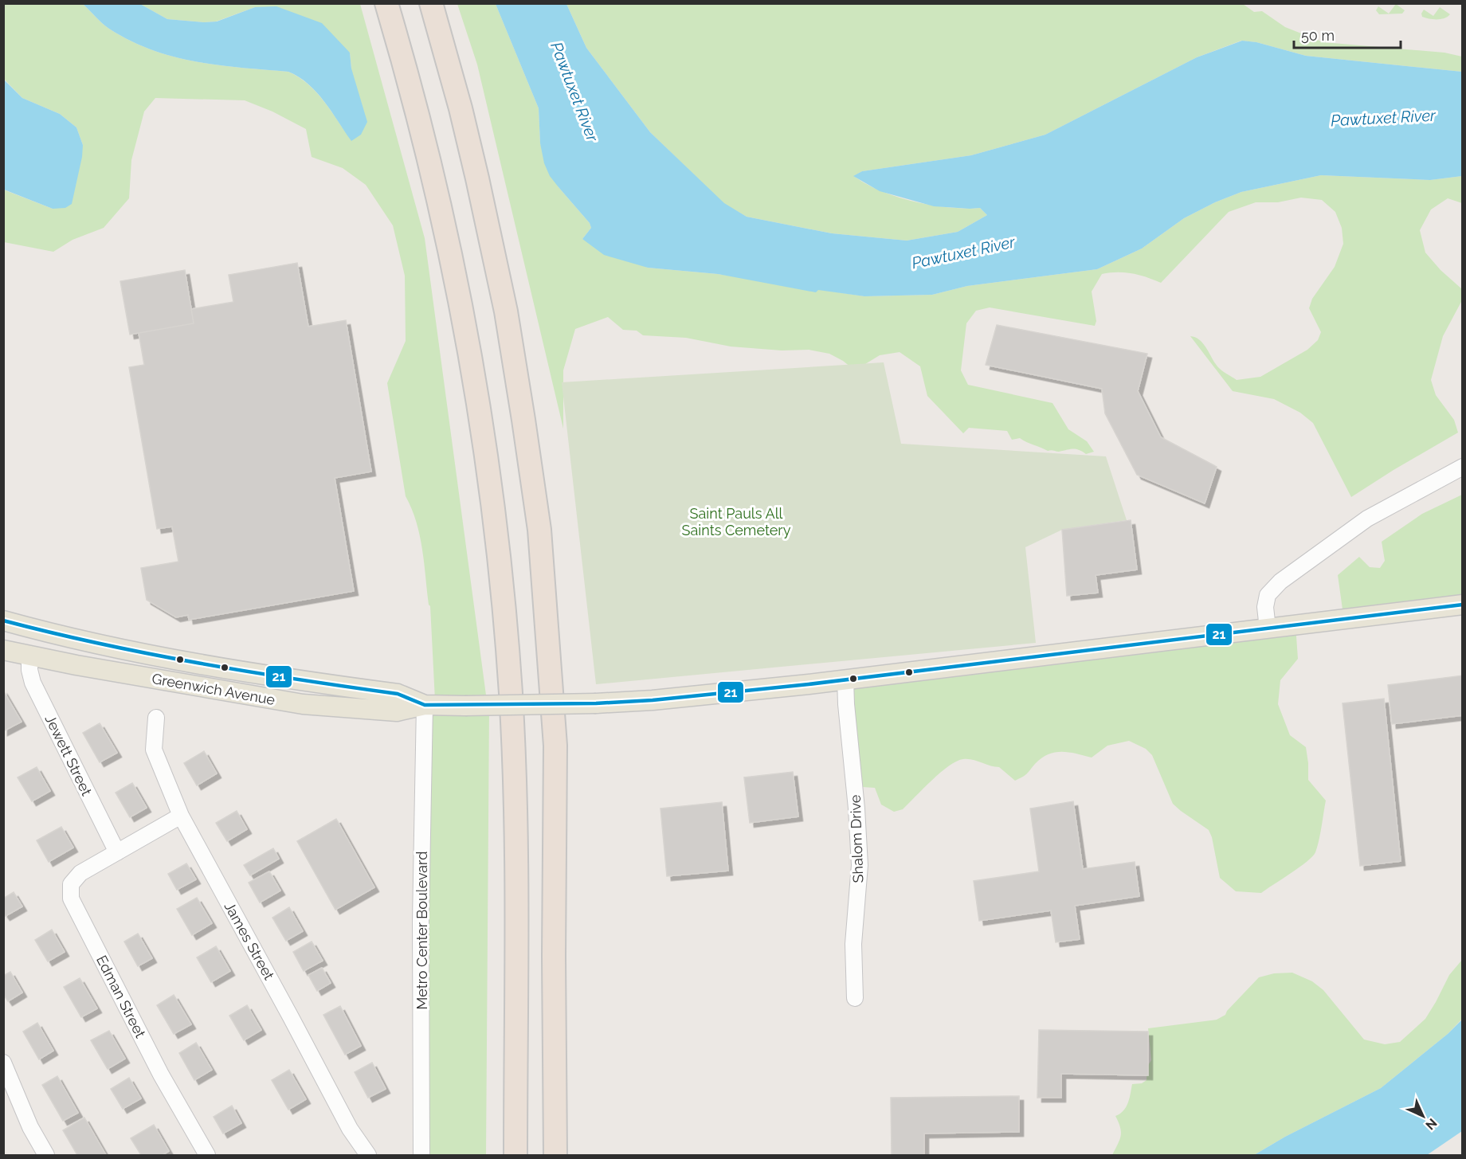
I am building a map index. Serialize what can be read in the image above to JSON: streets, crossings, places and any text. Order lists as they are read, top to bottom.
{
  "streets": {
    "main road": ["Greenwich Avenue"],
    "street": [
      "Jewett Street",
      "Shalom Drive",
      "Metro Center Boulevard",
      "James Street",
      "Edman Street"
    ]
  },
  "crossings": [
    ["Greenwich Avenue", "Jewett Street"],
    ["Greenwich Avenue", "Shalom Drive"],
    ["Greenwich Avenue", "Metro Center Boulevard"],
    ["Jewett Street", "Edman Street"],
    ["James Street", "Edman Street"]
  ],
  "water": ["Pawtuxet River"],
  "parks": ["Saint Pauls All Saints Cemetery"],
  "lines": ["transit line 21"],
  "scale_bar": "50 m",
  "north": "bottom right"
}
